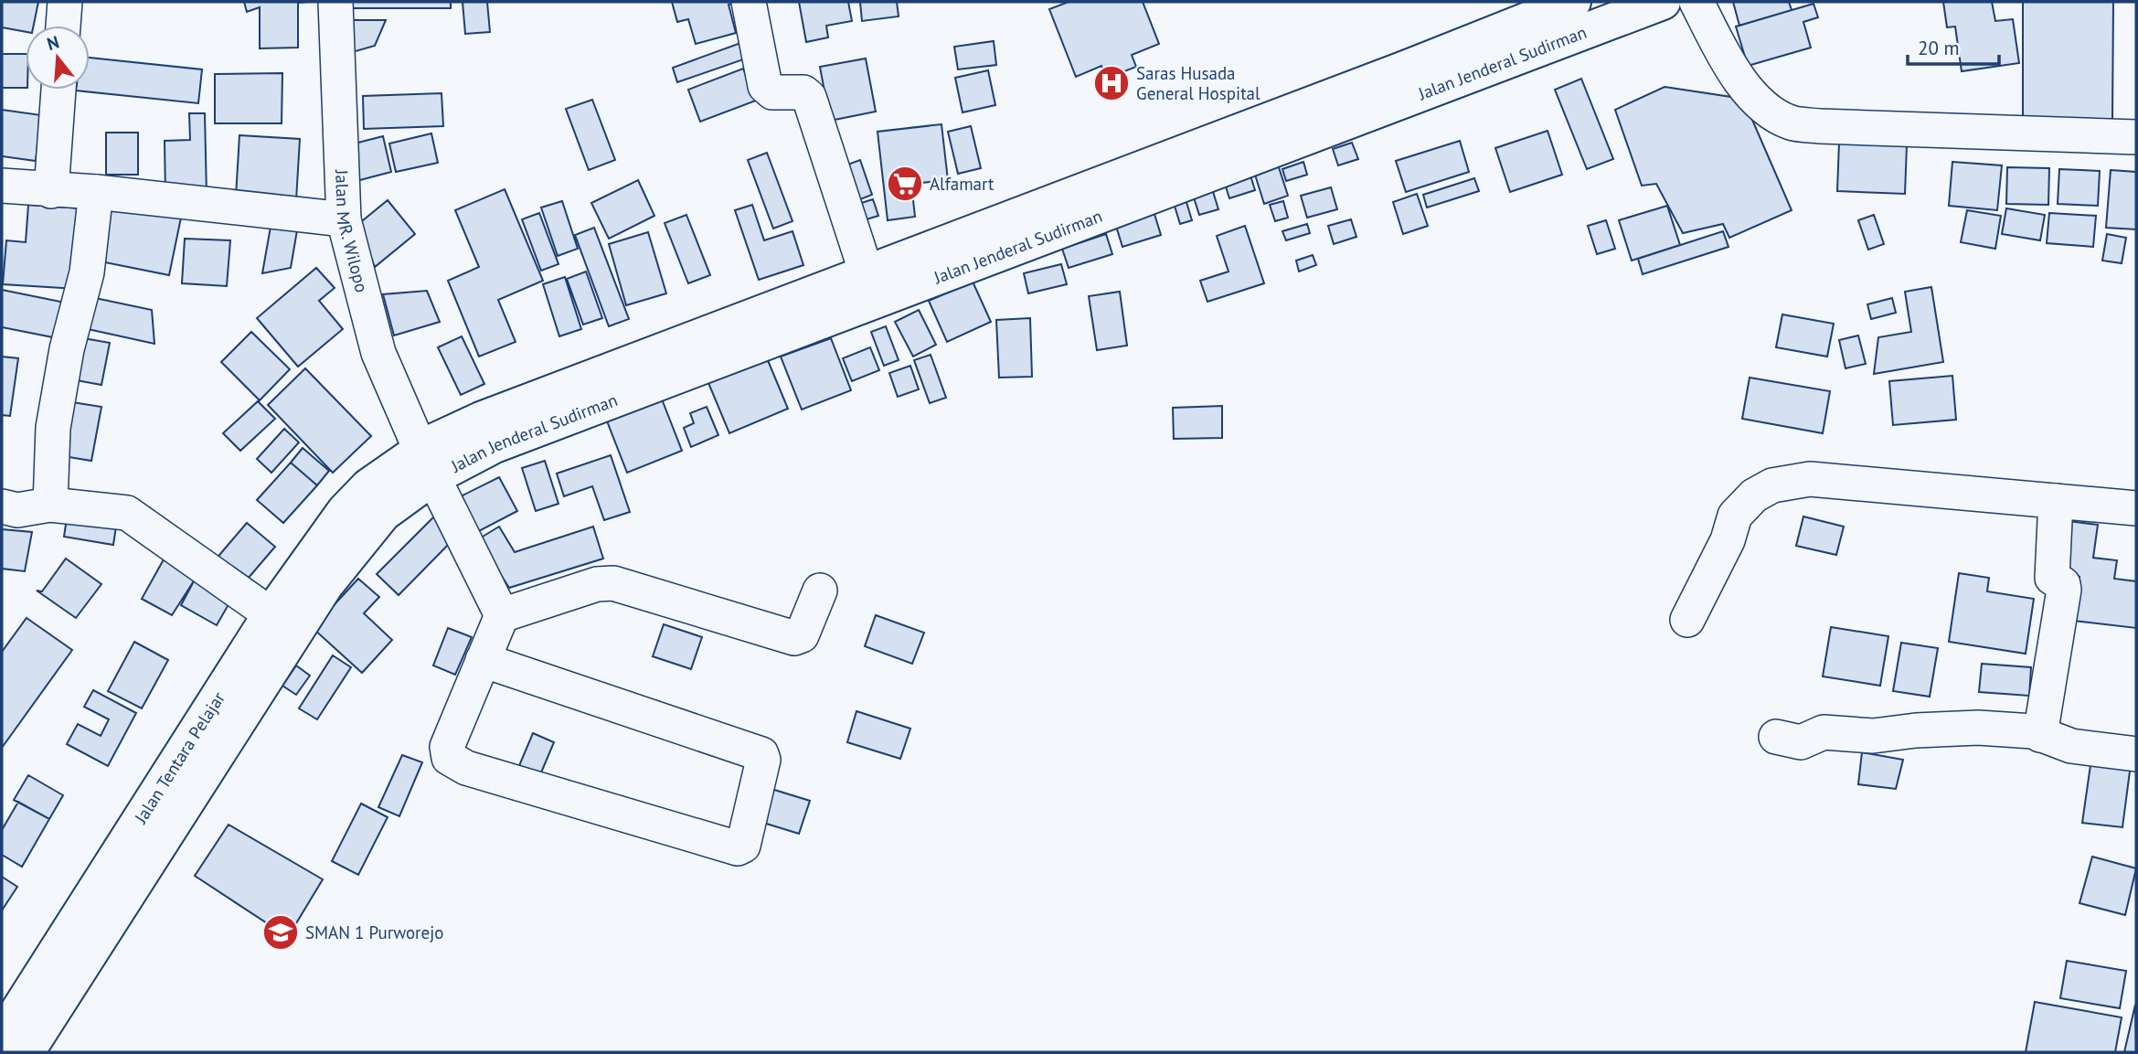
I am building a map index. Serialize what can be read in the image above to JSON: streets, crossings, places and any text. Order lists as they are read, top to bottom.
{
  "streets": {
    "main road": ["Jalan Jenderal Sudirman", "Jalan Tentara Pelajar"],
    "street": ["Jalan MR. Wilopo"]
  },
  "crossings": [
    ["Jalan Jenderal Sudirman", "Jalan MR. Wilopo"],
    ["Jalan Jenderal Sudirman", "Jalan Tentara Pelajar"]
  ],
  "places": {
    "hospital": ["Saras Husada General Hospital"],
    "supermarket": ["Alfamart"],
    "school or university": ["SMAN 1 Purworejo"]
  },
  "scale_bar": "20 m",
  "north": "top"
}
